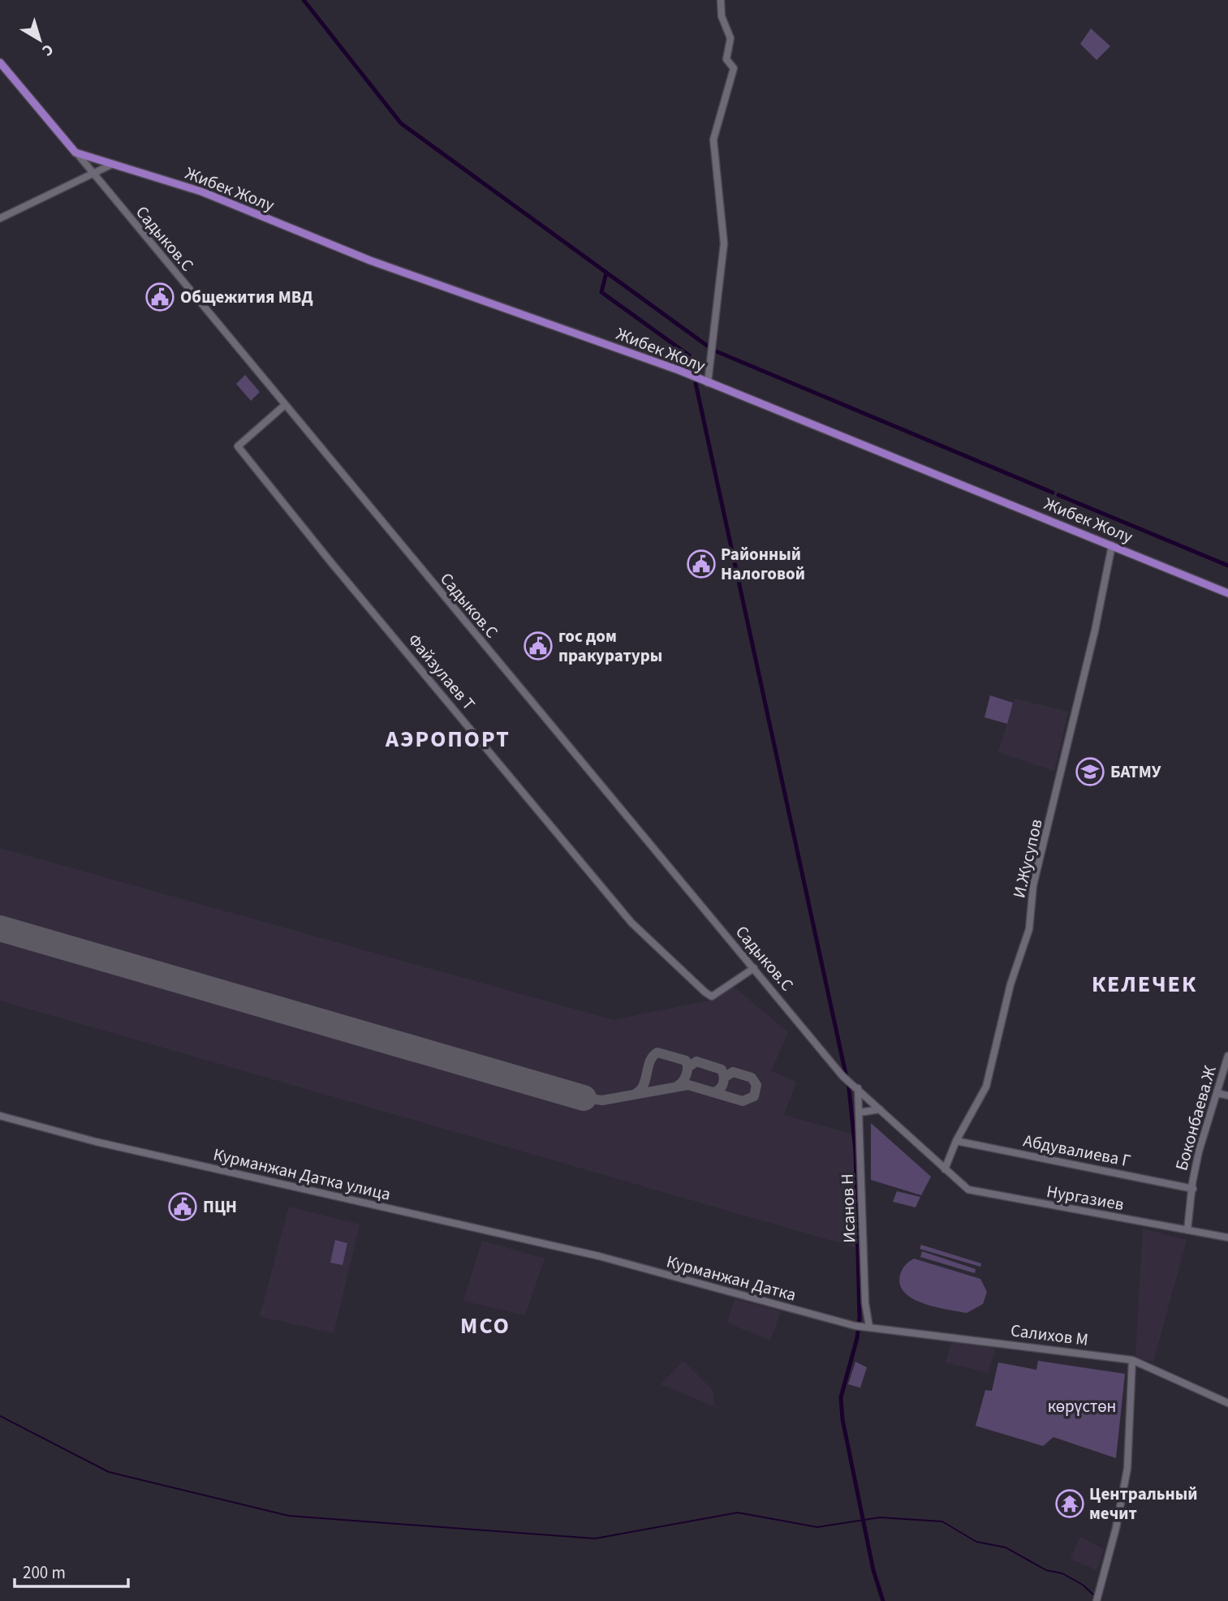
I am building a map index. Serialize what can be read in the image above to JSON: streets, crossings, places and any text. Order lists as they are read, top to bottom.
{
  "streets": {
    "main road": ["Жибек Жолу"],
    "street": [
      "Садыков.С",
      "Файзулаев Т",
      "И.Жусупов",
      "Боконбаева.Ж",
      "Абдувалиева Г",
      "Курманжан Датка улица",
      "Нургазиев",
      "Исанов Н",
      "Курманжан Датка",
      "Салихов М"
    ]
  },
  "crossings": [
    ["Жибек Жолу", "Садыков.С"],
    ["Жибек Жолу", "И.Жусупов"],
    ["Садыков.С", "Файзулаев Т"],
    ["Садыков.С", "Исанов Н"],
    ["И.Жусупов", "Абдувалиева Г"],
    ["И.Жусупов", "Нургазиев"],
    ["Боконбаева.Ж", "Абдувалиева Г"],
    ["Боконбаева.Ж", "Нургазиев"],
    ["Курманжан Датка улица", "Курманжан Датка"],
    ["Исанов Н", "Салихов М"],
    ["Курманжан Датка", "Салихов М"]
  ],
  "districts": ["АЭРОПОРТ", "КЕЛЕЧЕК", "МСО"],
  "parks": ["көрүстөн"],
  "places": {
    "public building": [
      "Общежития МВД",
      "Районный Налоговой",
      "гос дом пракуратуры",
      "ПЦН"
    ],
    "school or university": ["БАТМУ"],
    "temple": ["Центральный мечит"]
  },
  "scale_bar": "200 m",
  "north": "bottom right"
}
